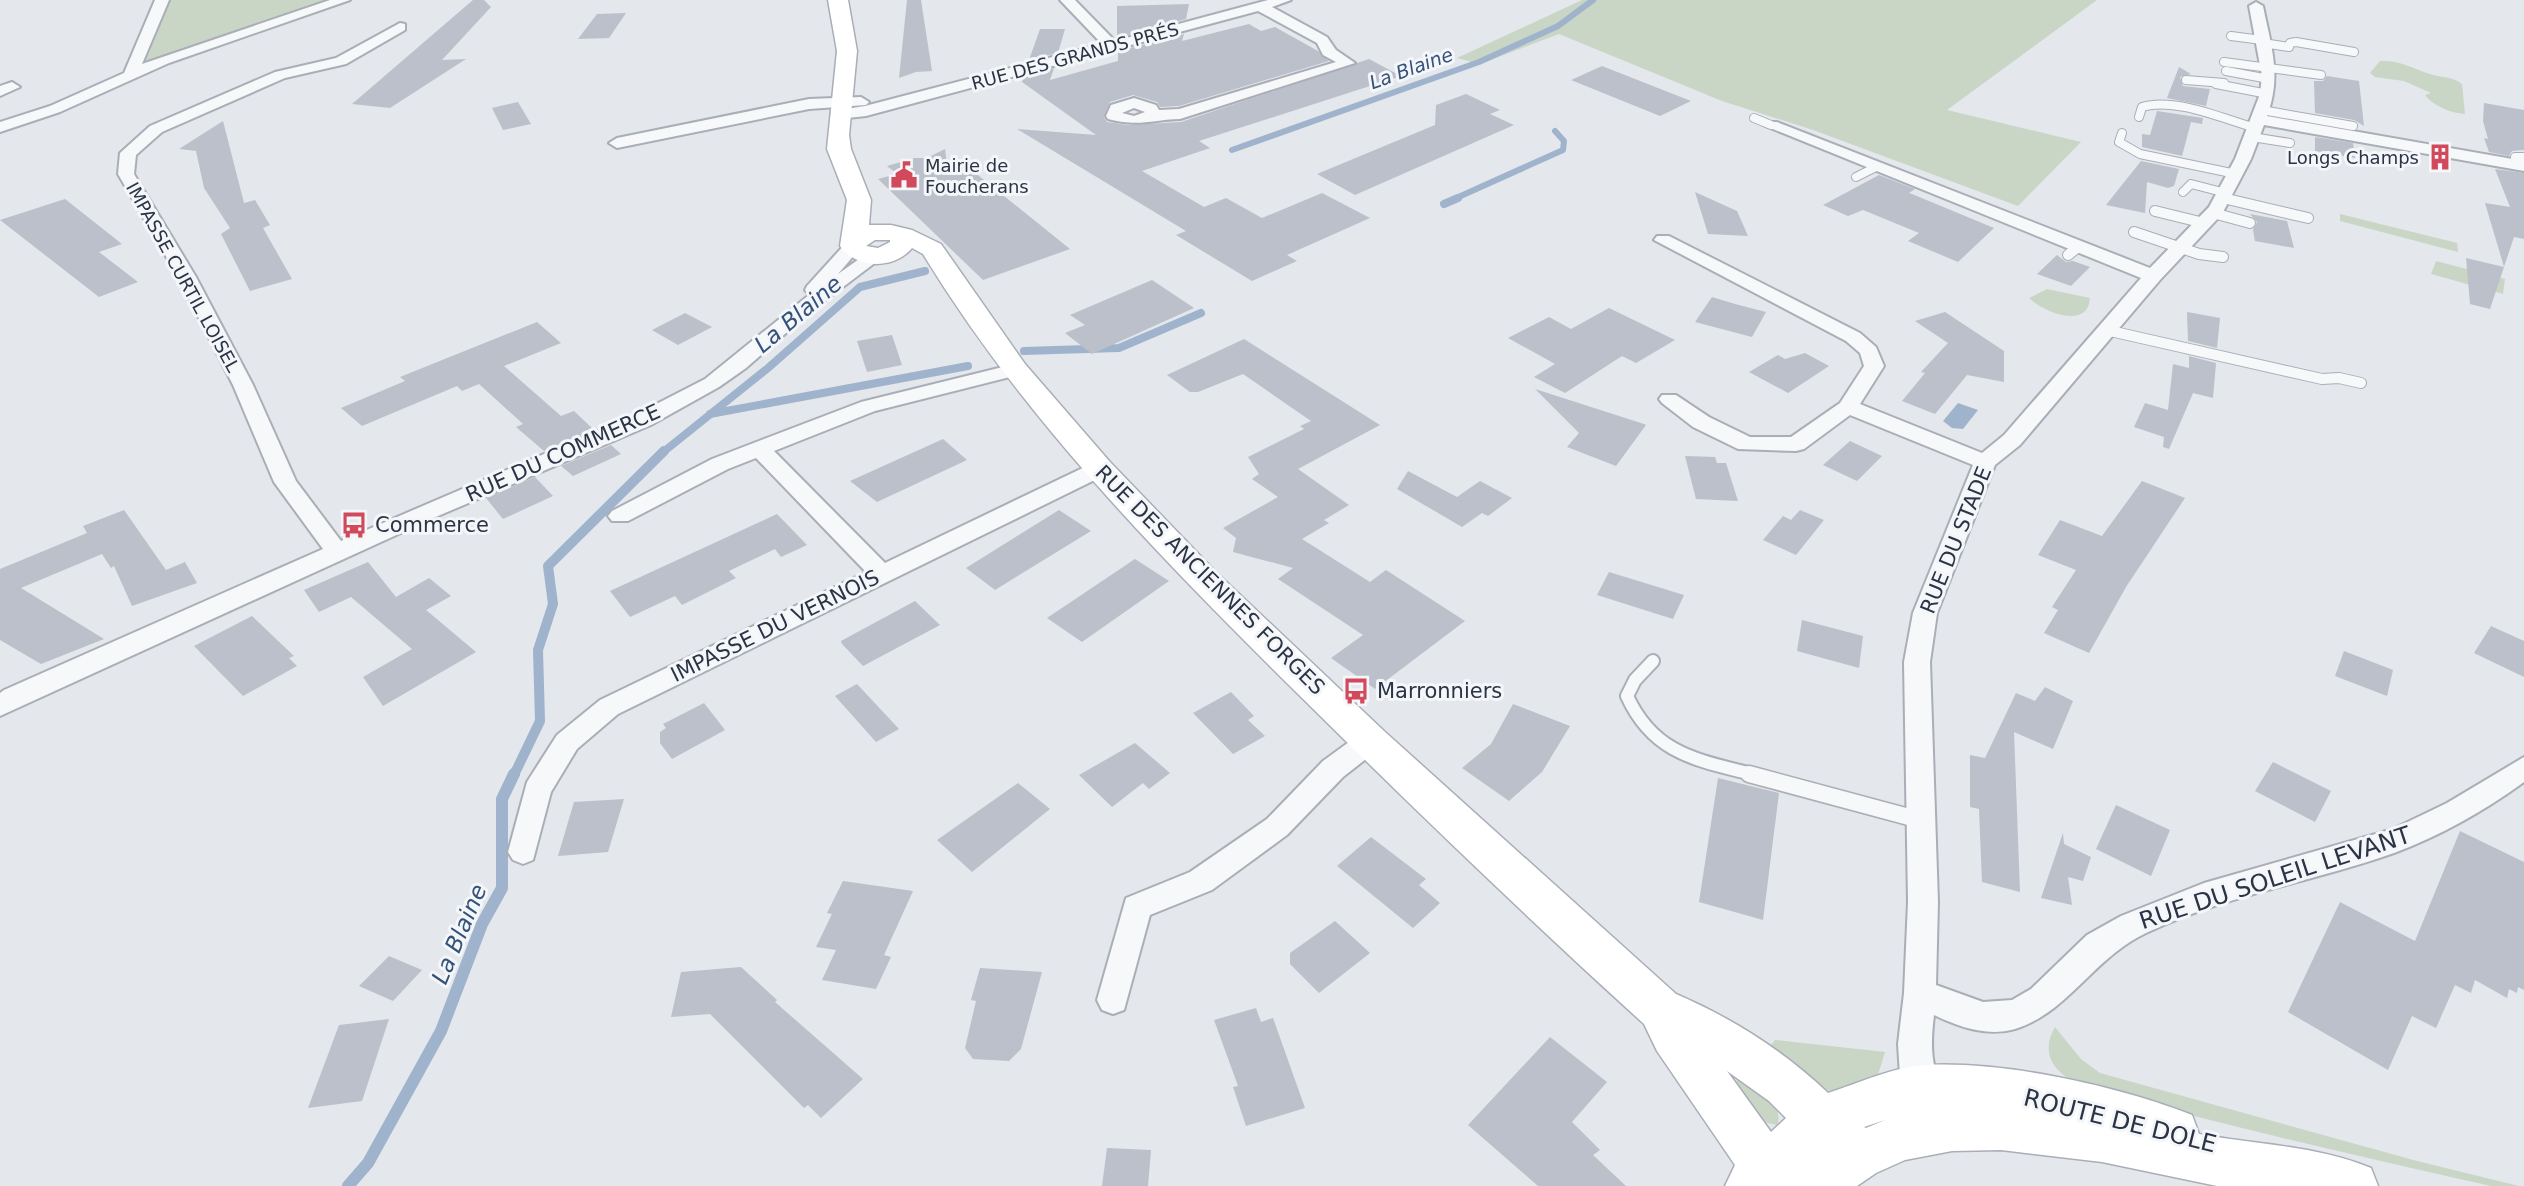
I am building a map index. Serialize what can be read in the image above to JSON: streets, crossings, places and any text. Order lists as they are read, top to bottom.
{
  "streets": {
    "street": [
      "RUE DES GRANDS PRÉS",
      "IMPASSE CURTIL LOISEL",
      "RUE DU COMMERCE",
      "RUE DU STADE",
      "RUE DES ANCIENNES FORGES",
      "IMPASSE DU VERNOIS",
      "RUE DU SOLEIL LEVANT",
      "ROUTE DE DOLE"
    ]
  },
  "crossings": [
    ["IMPASSE CURTIL LOISEL", "RUE DU COMMERCE"],
    ["RUE DU COMMERCE", "RUE DES ANCIENNES FORGES"],
    ["RUE DU STADE", "RUE DU SOLEIL LEVANT"],
    ["RUE DU STADE", "ROUTE DE DOLE"],
    ["RUE DES ANCIENNES FORGES", "IMPASSE DU VERNOIS"],
    ["RUE DES ANCIENNES FORGES", "ROUTE DE DOLE"]
  ],
  "water": ["La Blaine"],
  "places": {
    "building": ["Longs Champs"],
    "public building": ["Mairie de Foucherans"],
    "bus stop": ["Commerce", "Marronniers"]
  }
}
